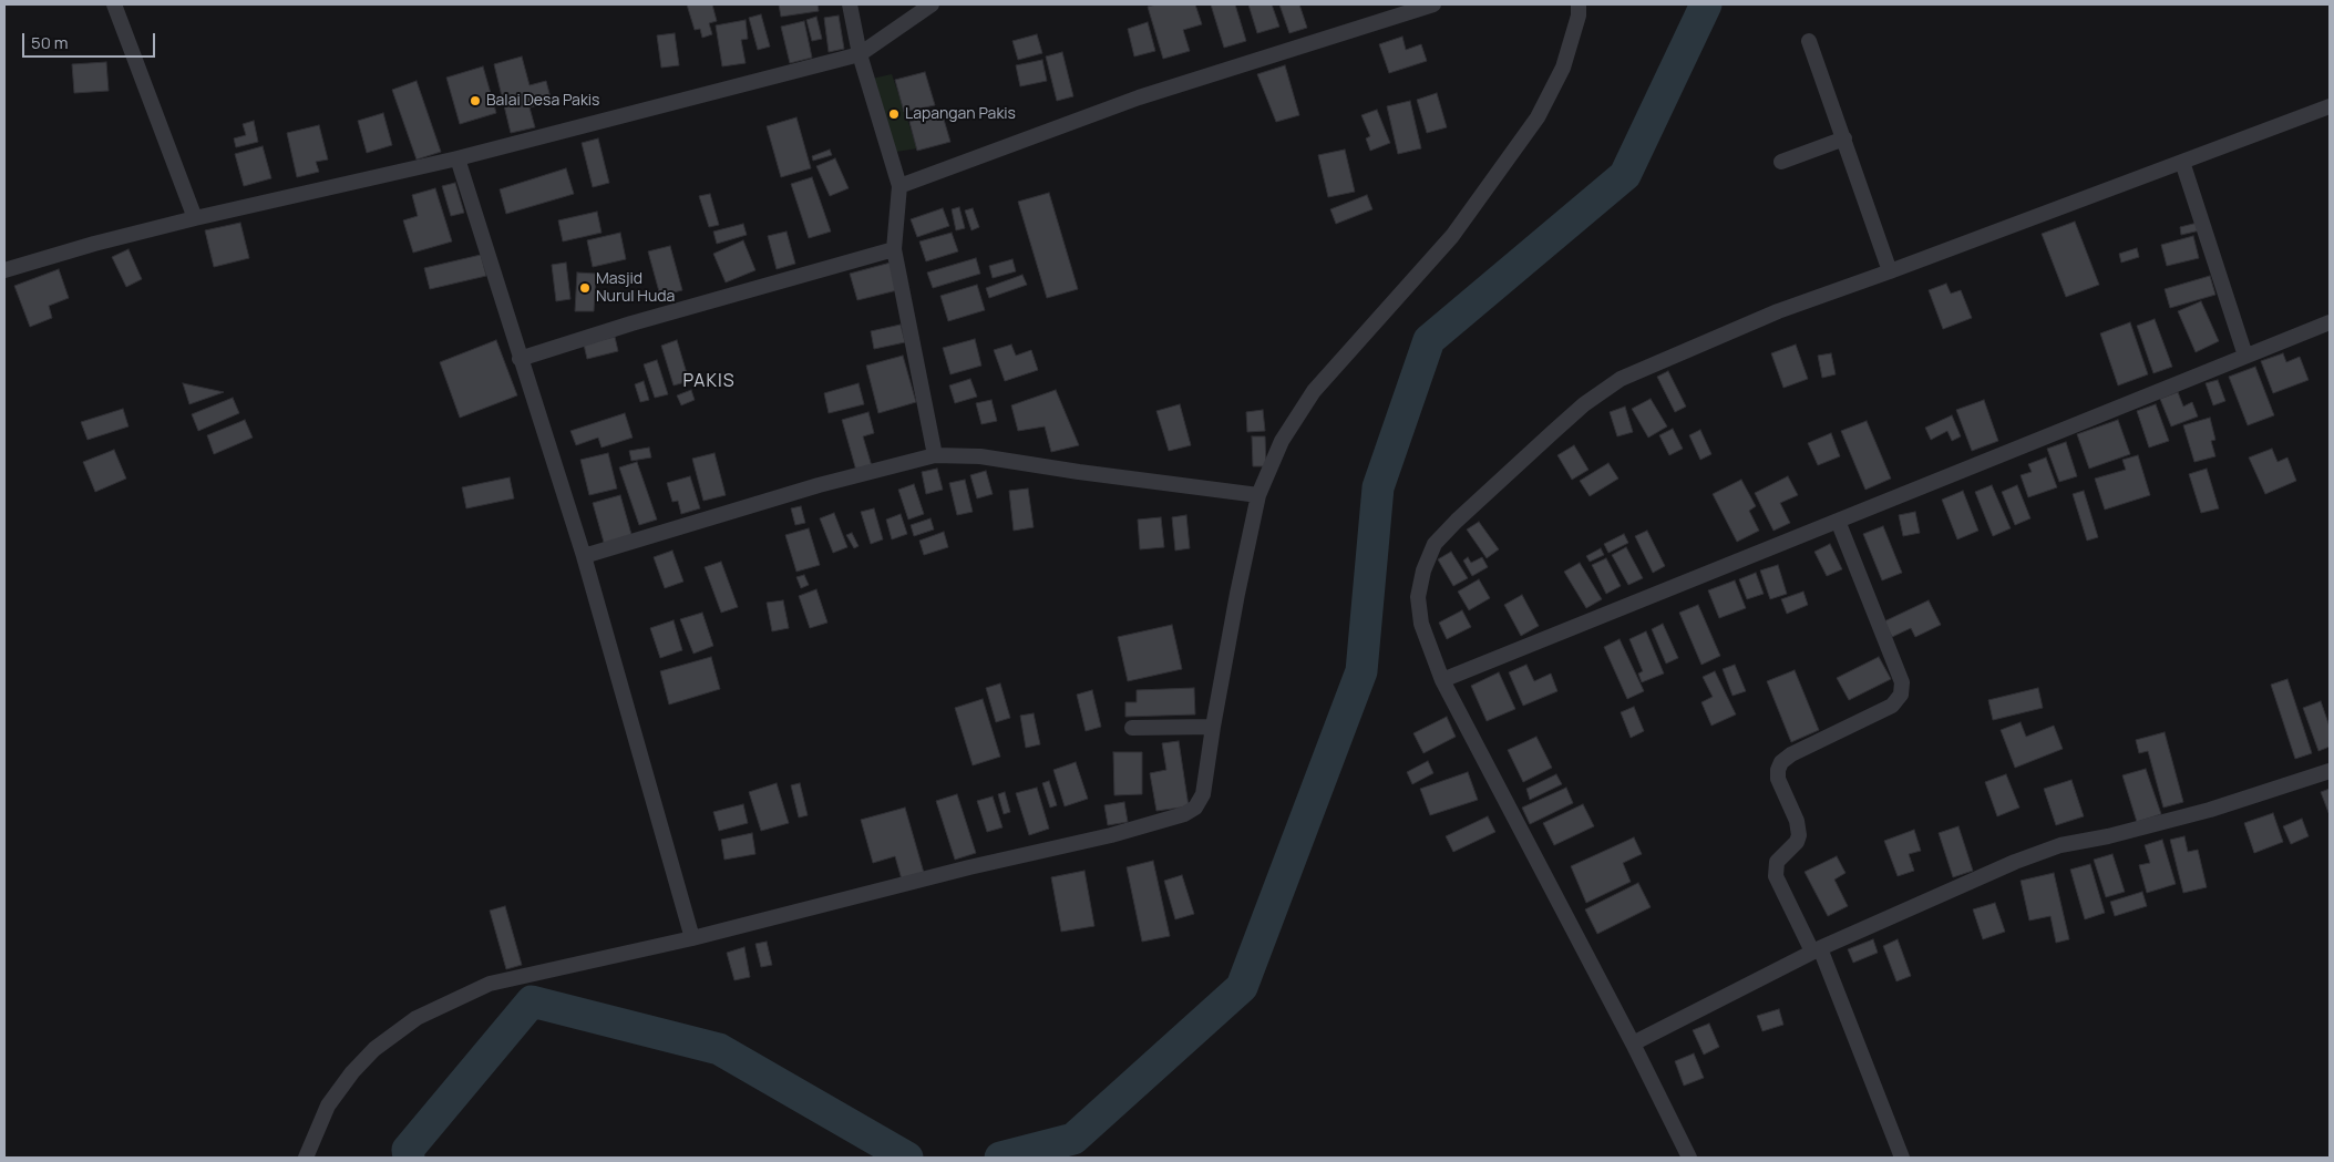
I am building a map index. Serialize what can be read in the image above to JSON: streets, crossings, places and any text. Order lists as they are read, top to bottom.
{
  "districts": ["PAKIS"],
  "places": ["Balai Desa Pakis", "Lapangan Pakis", "Masjid Nurul Huda"],
  "scale_bar": "50 m"
}
